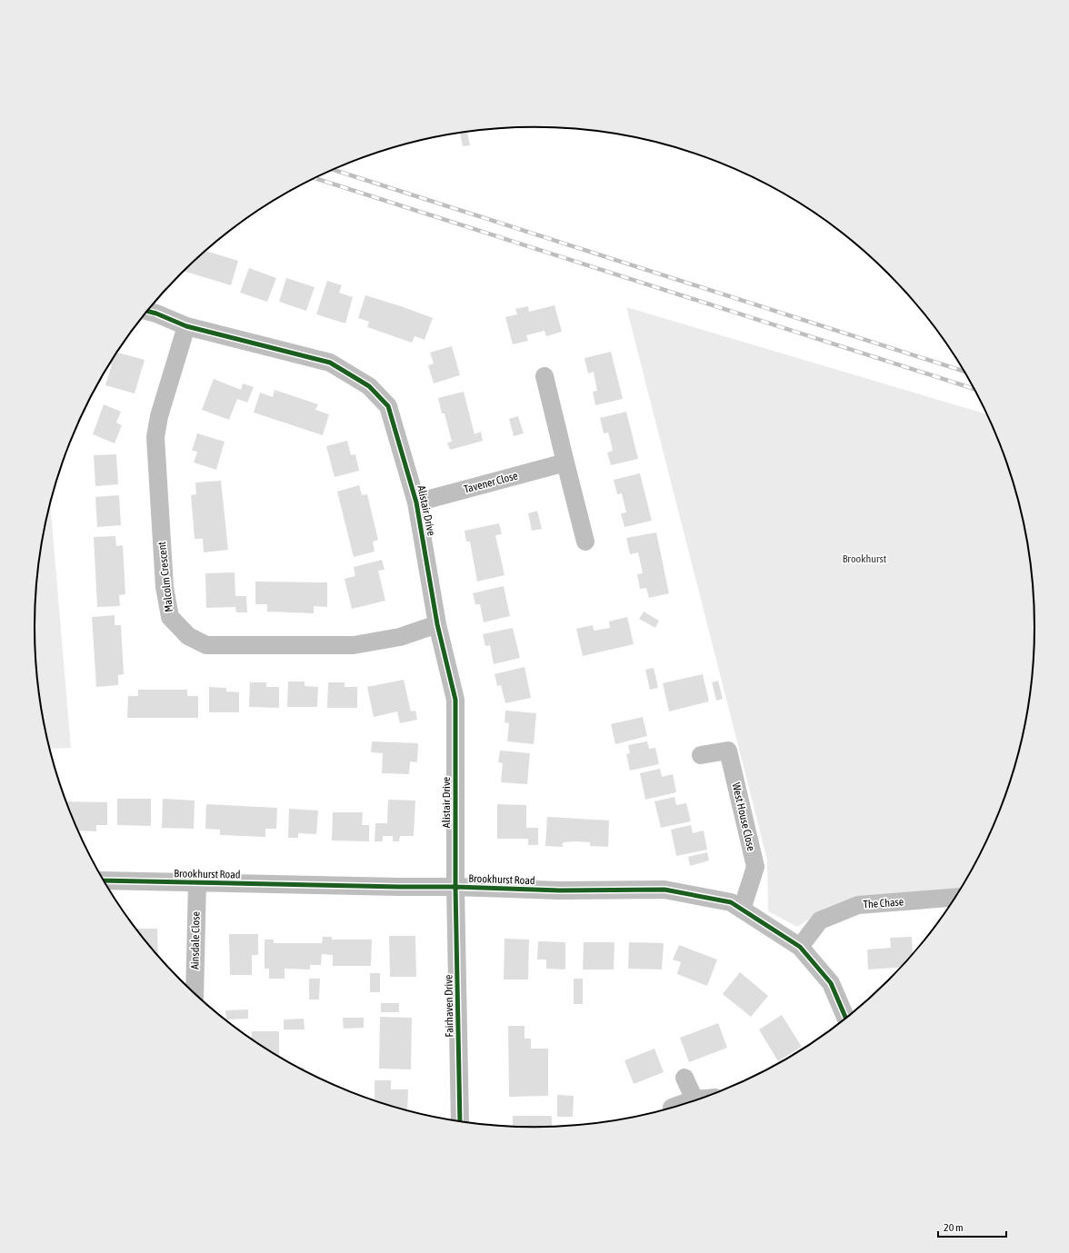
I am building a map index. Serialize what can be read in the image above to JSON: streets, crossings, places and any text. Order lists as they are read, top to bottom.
{
  "streets": {
    "street": [
      "Tavener Close",
      "Alistair Drive",
      "Malcolm Crescent",
      "West House Close",
      "Brookhurst Road",
      "The Chase",
      "Ainsdale Close",
      "Fairhaven Drive"
    ]
  },
  "crossings": [
    ["Tavener Close", "Alistair Drive"],
    ["Alistair Drive", "Malcolm Crescent"],
    ["Alistair Drive", "Brookhurst Road"],
    ["Alistair Drive", "Fairhaven Drive"],
    ["West House Close", "Brookhurst Road"],
    ["Brookhurst Road", "The Chase"],
    ["Brookhurst Road", "Ainsdale Close"],
    ["Brookhurst Road", "Fairhaven Drive"]
  ],
  "parks": ["Brookhurst"],
  "scale_bar": "20 m"
}
